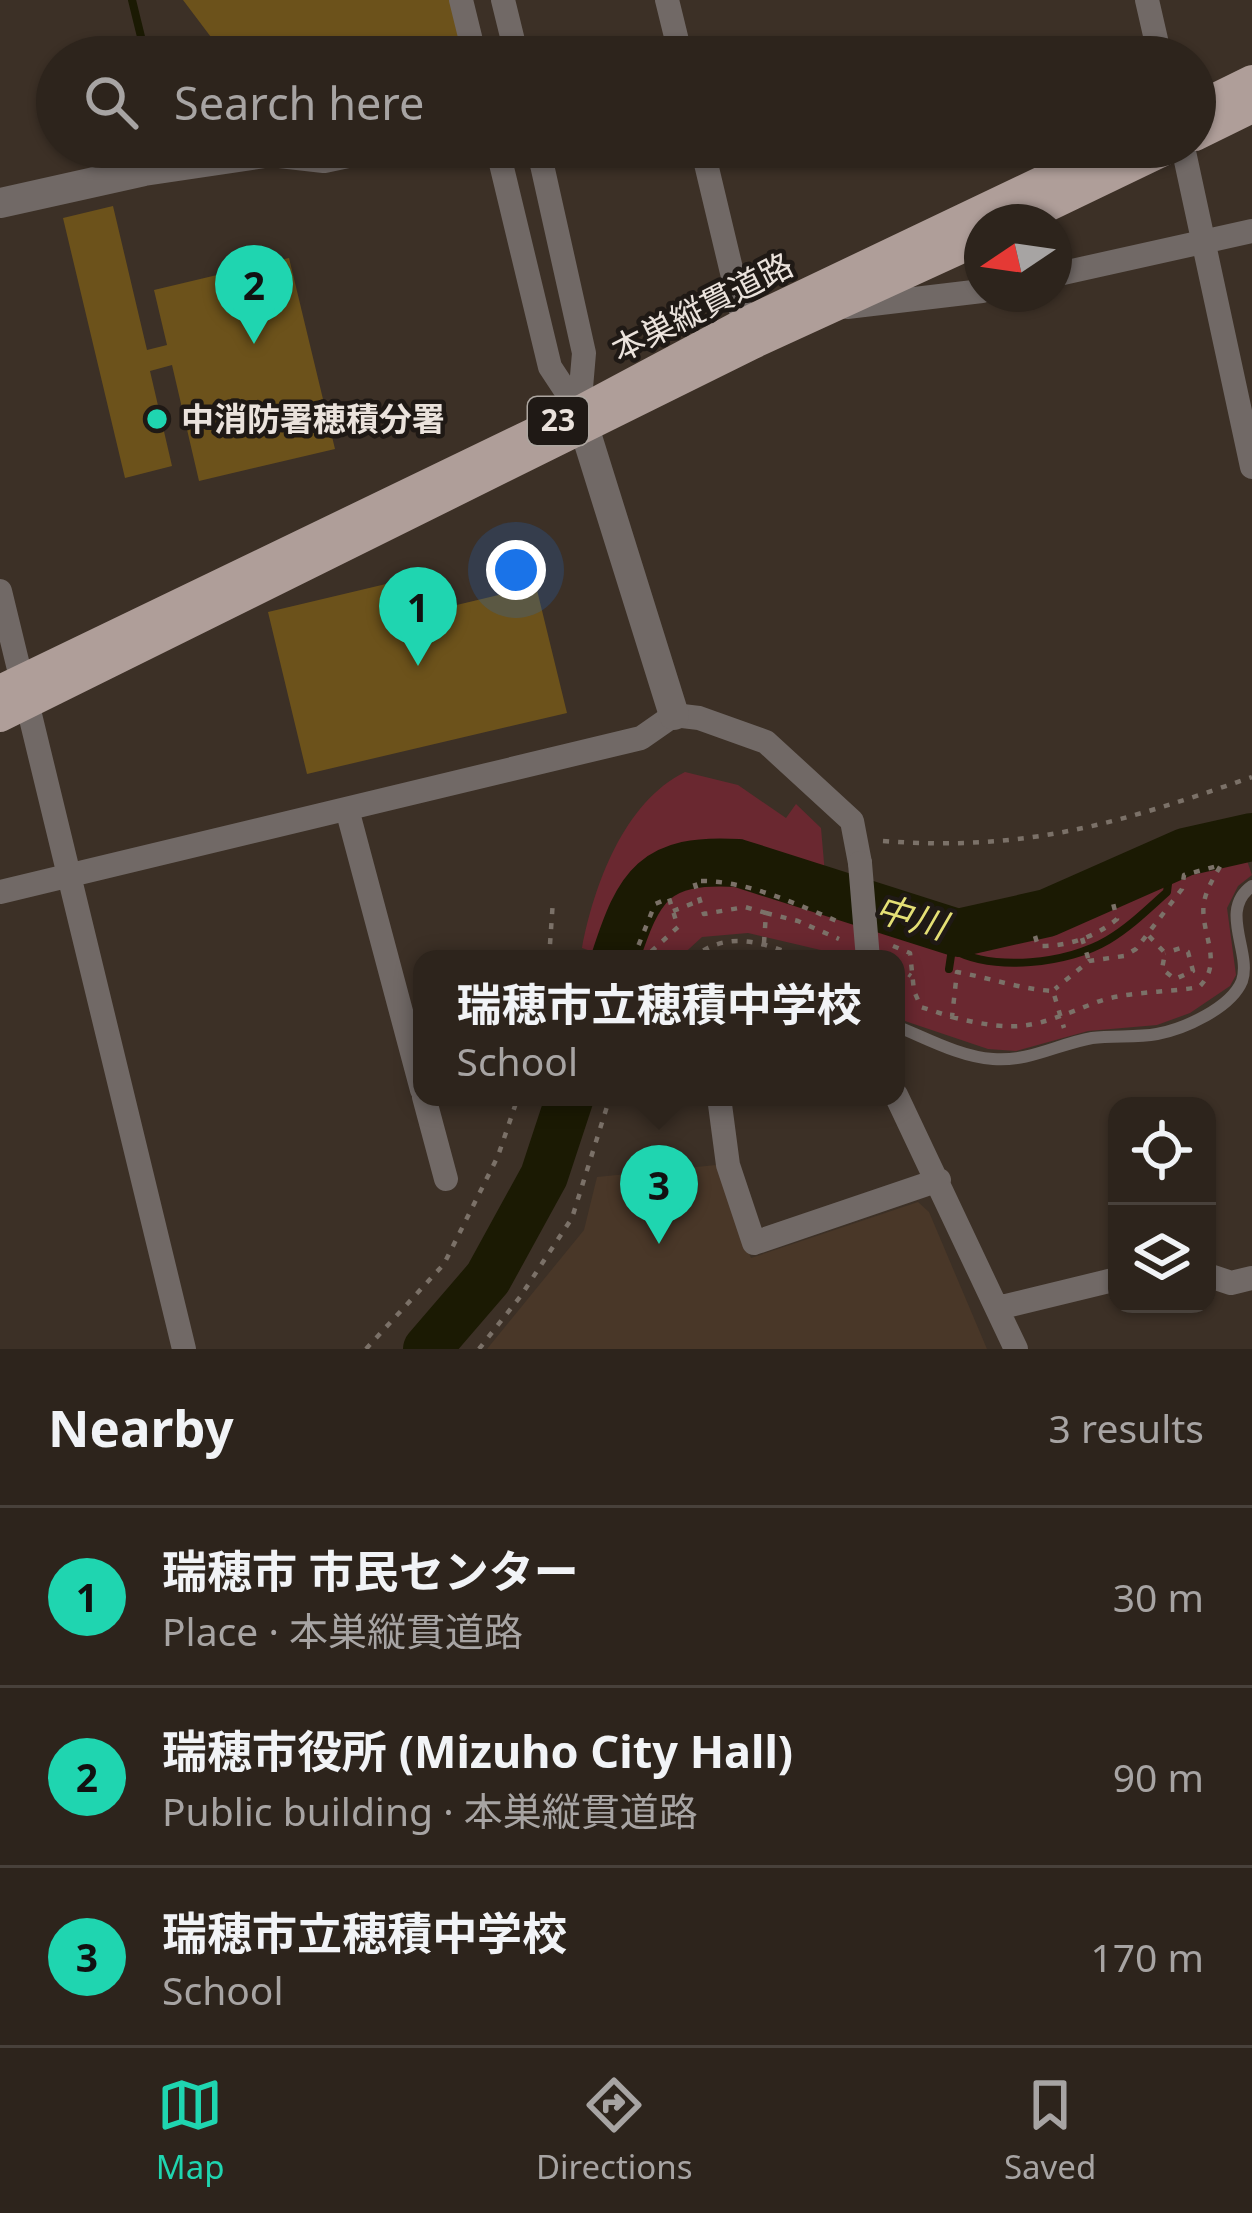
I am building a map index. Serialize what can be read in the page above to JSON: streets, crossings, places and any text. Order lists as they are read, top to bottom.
{
  "streets": {
    "main road": ["本巣縦貫道路", "23"]
  },
  "water": ["中川"],
  "places": ["中消防署穂積分署"],
  "north": "left",
  "page": {
    "search": "Search here",
    "pins": ["2", "1", "3"],
    "popup": ["瑞穂市立穂積中学校", "School"],
    "heading": ["Nearby", "3 results"],
    "list": [
      {
        "mark": "1",
        "name": "瑞穂市 市民センター",
        "note": "Place · 本巣縦貫道路",
        "value": "30 m"
      },
      {
        "mark": "2",
        "name": "瑞穂市役所 (Mizuho City Hall)",
        "note": "Public building · 本巣縦貫道路",
        "value": "90 m"
      },
      {
        "mark": "3",
        "name": "瑞穂市立穂積中学校",
        "note": "School",
        "value": "170 m"
      }
    ],
    "nav": ["Map", "Directions", "Saved"]
  }
}
